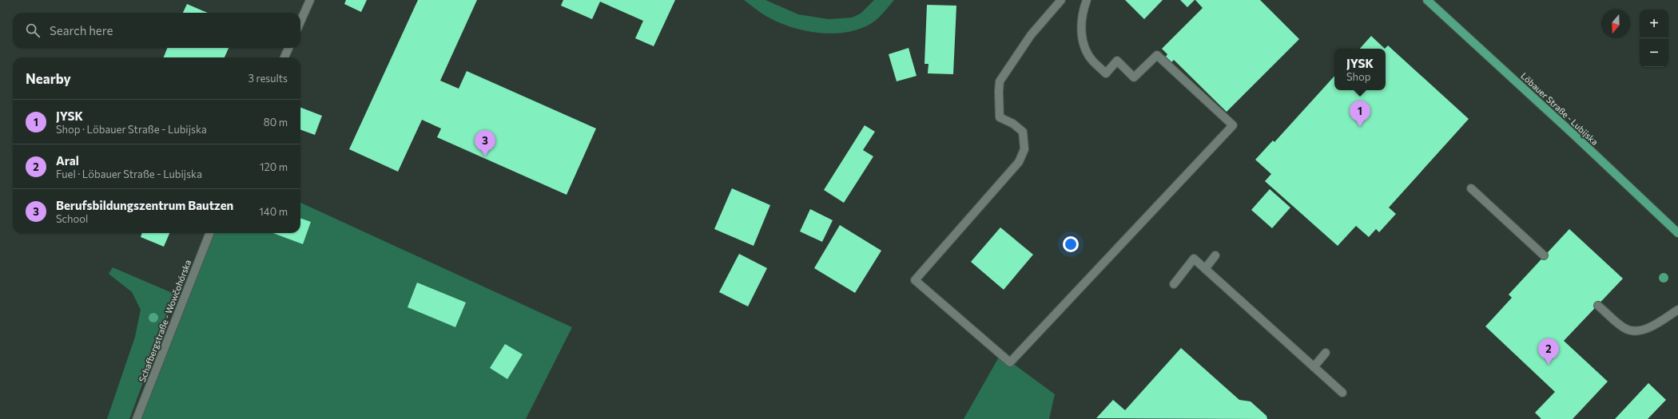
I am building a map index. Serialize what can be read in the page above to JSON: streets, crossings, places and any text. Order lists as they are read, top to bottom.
{
  "streets": {
    "main road": ["Löbauer Straße - Lubijska"],
    "street": ["Schafbergstraße - Wowčohórska"]
  },
  "north": "bottom",
  "page": {
    "map_buttons": ["+", "−"],
    "search": "Search here",
    "popup": ["JYSK", "Shop"],
    "heading": ["Nearby", "3 results"],
    "list": [
      {
        "mark": "1",
        "name": "JYSK",
        "note": "Shop · Löbauer Straße - Lubijska",
        "value": "80 m"
      },
      {
        "mark": "2",
        "name": "Aral",
        "note": "Fuel · Löbauer Straße - Lubijska",
        "value": "120 m"
      },
      {
        "mark": "3",
        "name": "Berufsbildungszentrum Bautzen",
        "note": "School",
        "value": "140 m"
      }
    ],
    "pins": ["1", "3", "2"]
  }
}
